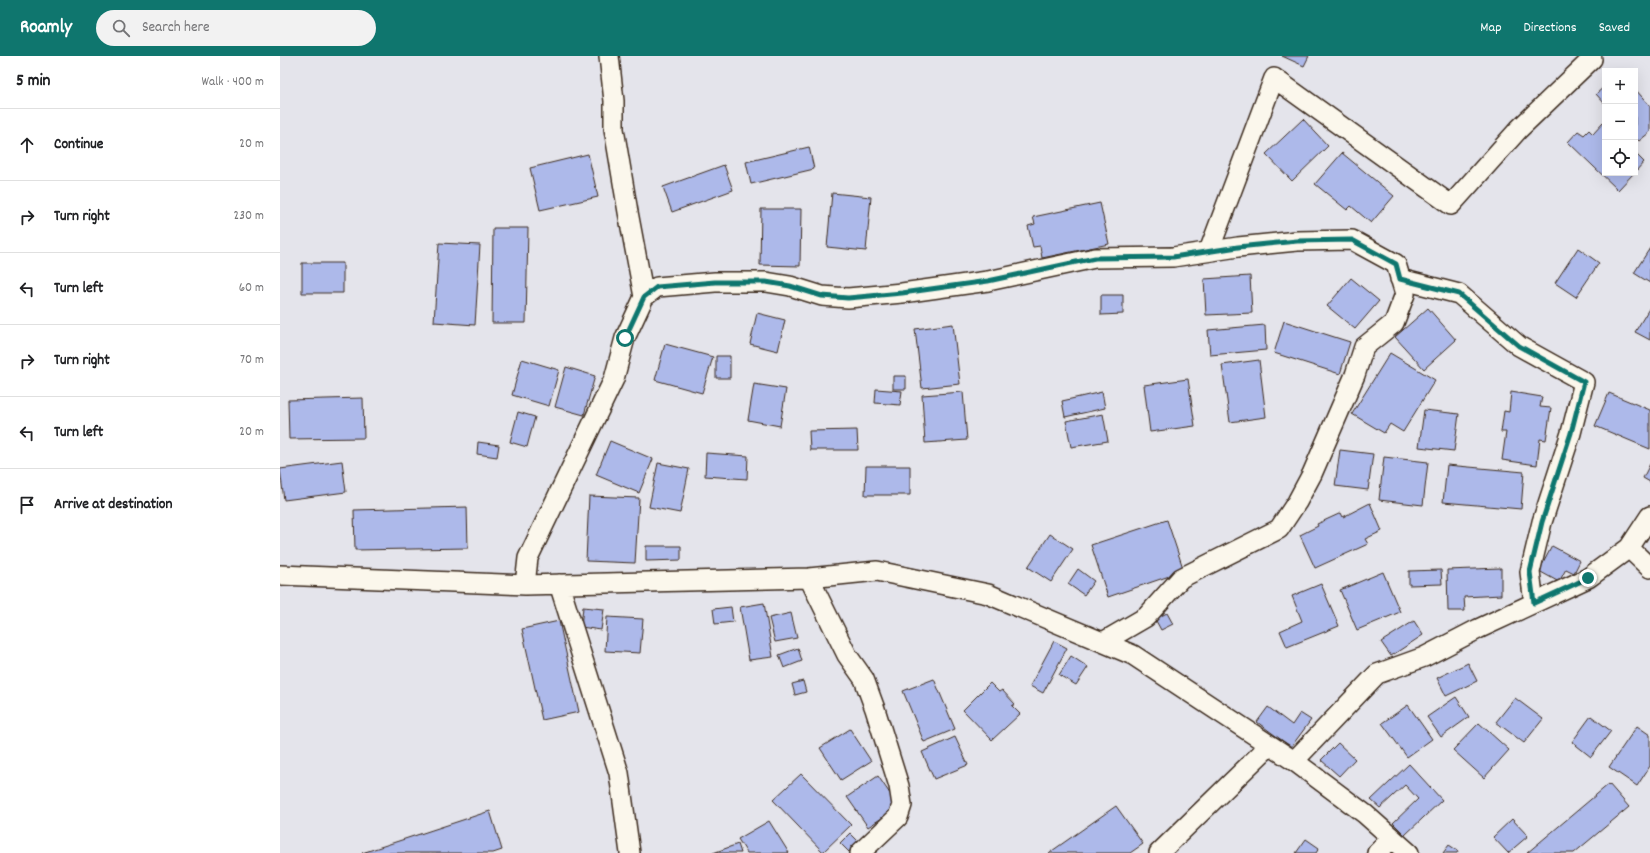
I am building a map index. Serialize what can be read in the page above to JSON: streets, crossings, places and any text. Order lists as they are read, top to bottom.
{
  "page": {
    "header": "Roamly",
    "search": "Search here",
    "nav": ["Map", "Directions", "Saved"],
    "heading": ["5 min", "Walk · 400 m"],
    "map_buttons": ["+", "−"],
    "list": [
      ["Continue", "20 m"],
      ["Turn right", "230 m"],
      ["Turn left", "60 m"],
      ["Turn right", "70 m"],
      ["Turn left", "20 m"],
      "Arrive at destination"
    ]
  }
}
